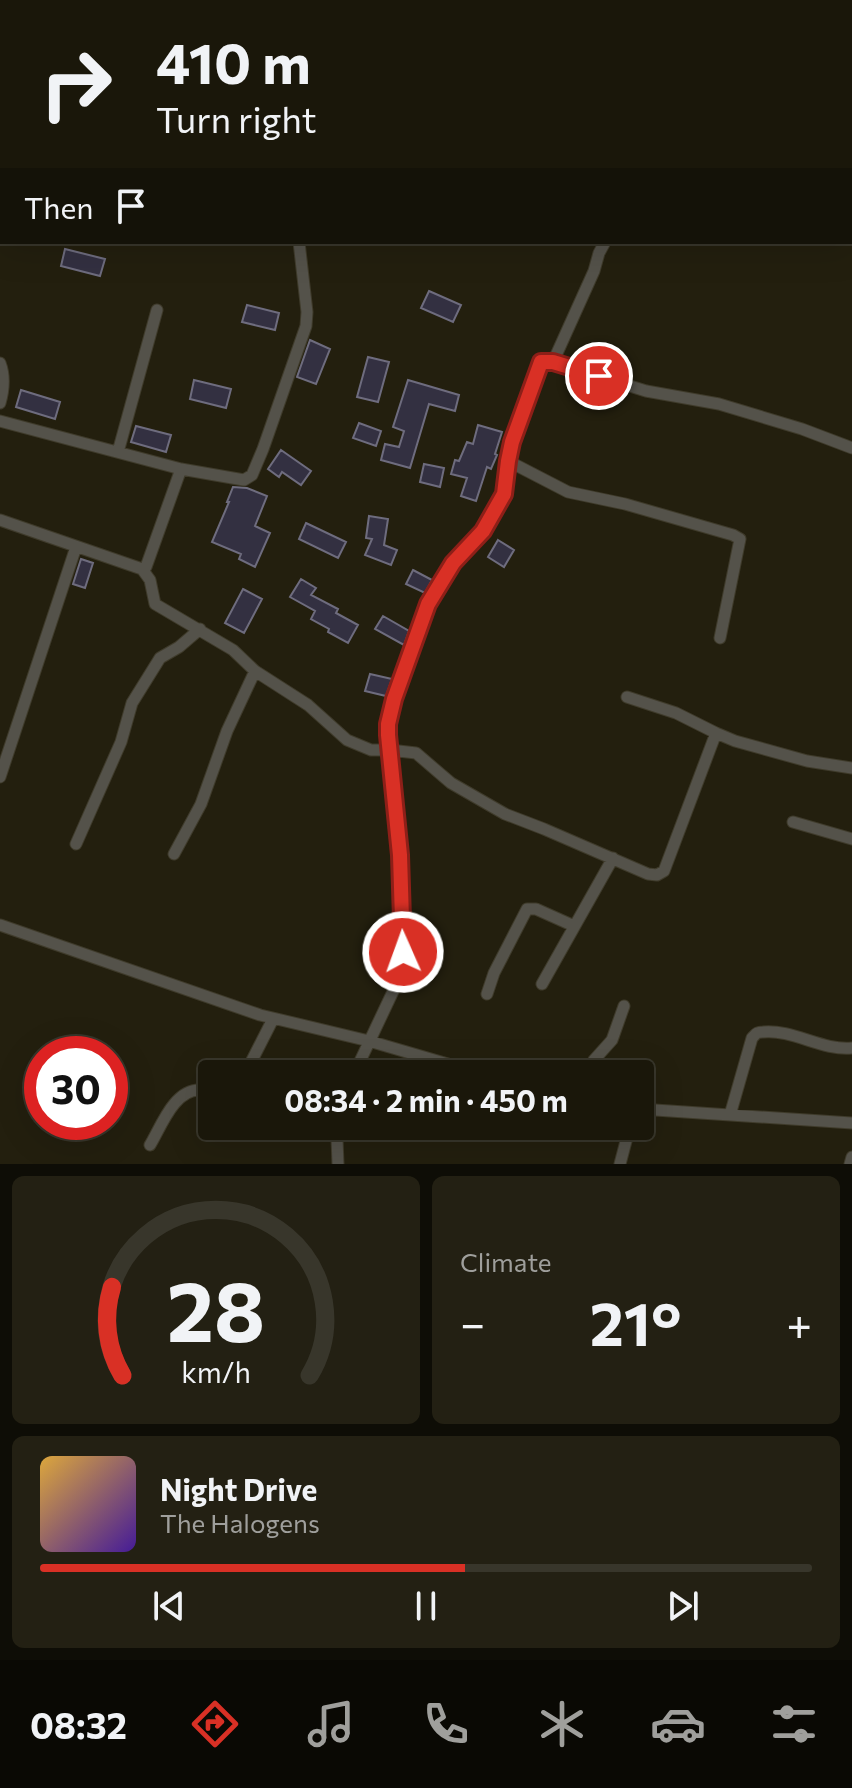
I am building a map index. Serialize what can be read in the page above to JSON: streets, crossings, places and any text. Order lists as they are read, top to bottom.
{
  "page": {
    "turn": ["410 m", "Turn right"],
    "then": "Then",
    "limit": "30",
    "trip": "08:34 · 2 min · 450 m",
    "tile": "Climate",
    "heat": ["−", "21°", "+"],
    "song": ["Night Drive", "The Halogens"],
    "tabs": "08:32",
    "gauge": ["28", "km/h"]
  }
}
